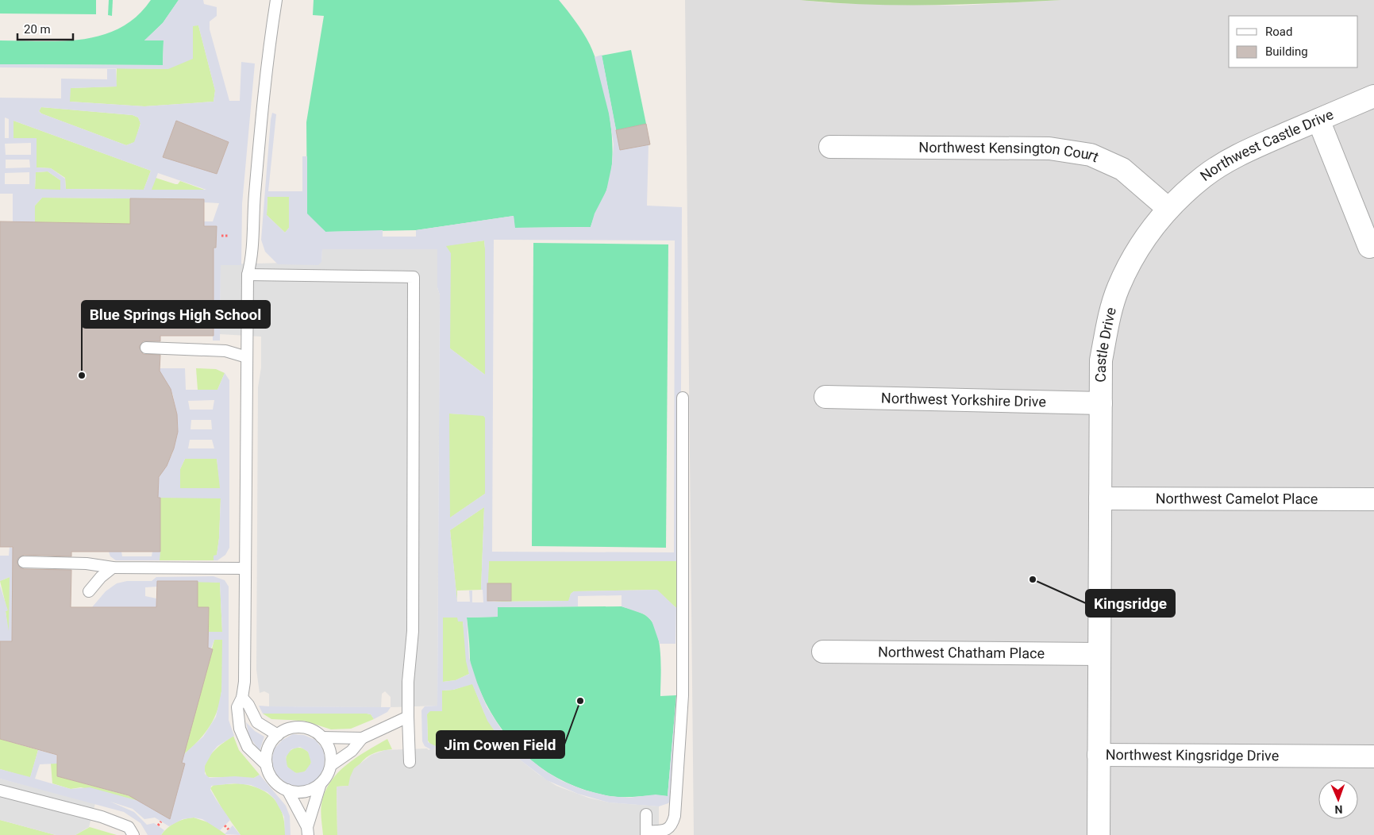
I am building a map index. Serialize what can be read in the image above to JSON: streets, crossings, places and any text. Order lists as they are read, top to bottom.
{
  "streets": {
    "street": [
      "Northwest Castle Drive",
      "Northwest Kensington Court",
      "Castle Drive",
      "Northwest Yorkshire Drive",
      "Northwest Camelot Place",
      "Northwest Chatham Place",
      "Northwest Kingsridge Drive"
    ]
  },
  "crossings": [
    ["Northwest Castle Drive", "Northwest Kensington Court"],
    ["Northwest Castle Drive", "Castle Drive"],
    ["Northwest Kensington Court", "Castle Drive"],
    ["Castle Drive", "Northwest Yorkshire Drive"],
    ["Castle Drive", "Northwest Camelot Place"],
    ["Castle Drive", "Northwest Kingsridge Drive"],
    ["Northwest Camelot Place", "Northwest Kingsridge Drive"],
    ["Northwest Chatham Place", "Northwest Kingsridge Drive"]
  ],
  "places": ["Blue Springs High School", "Kingsridge", "Jim Cowen Field"],
  "legend": ["Road", "Building"],
  "scale_bar": "20 m",
  "north": "bottom"
}
